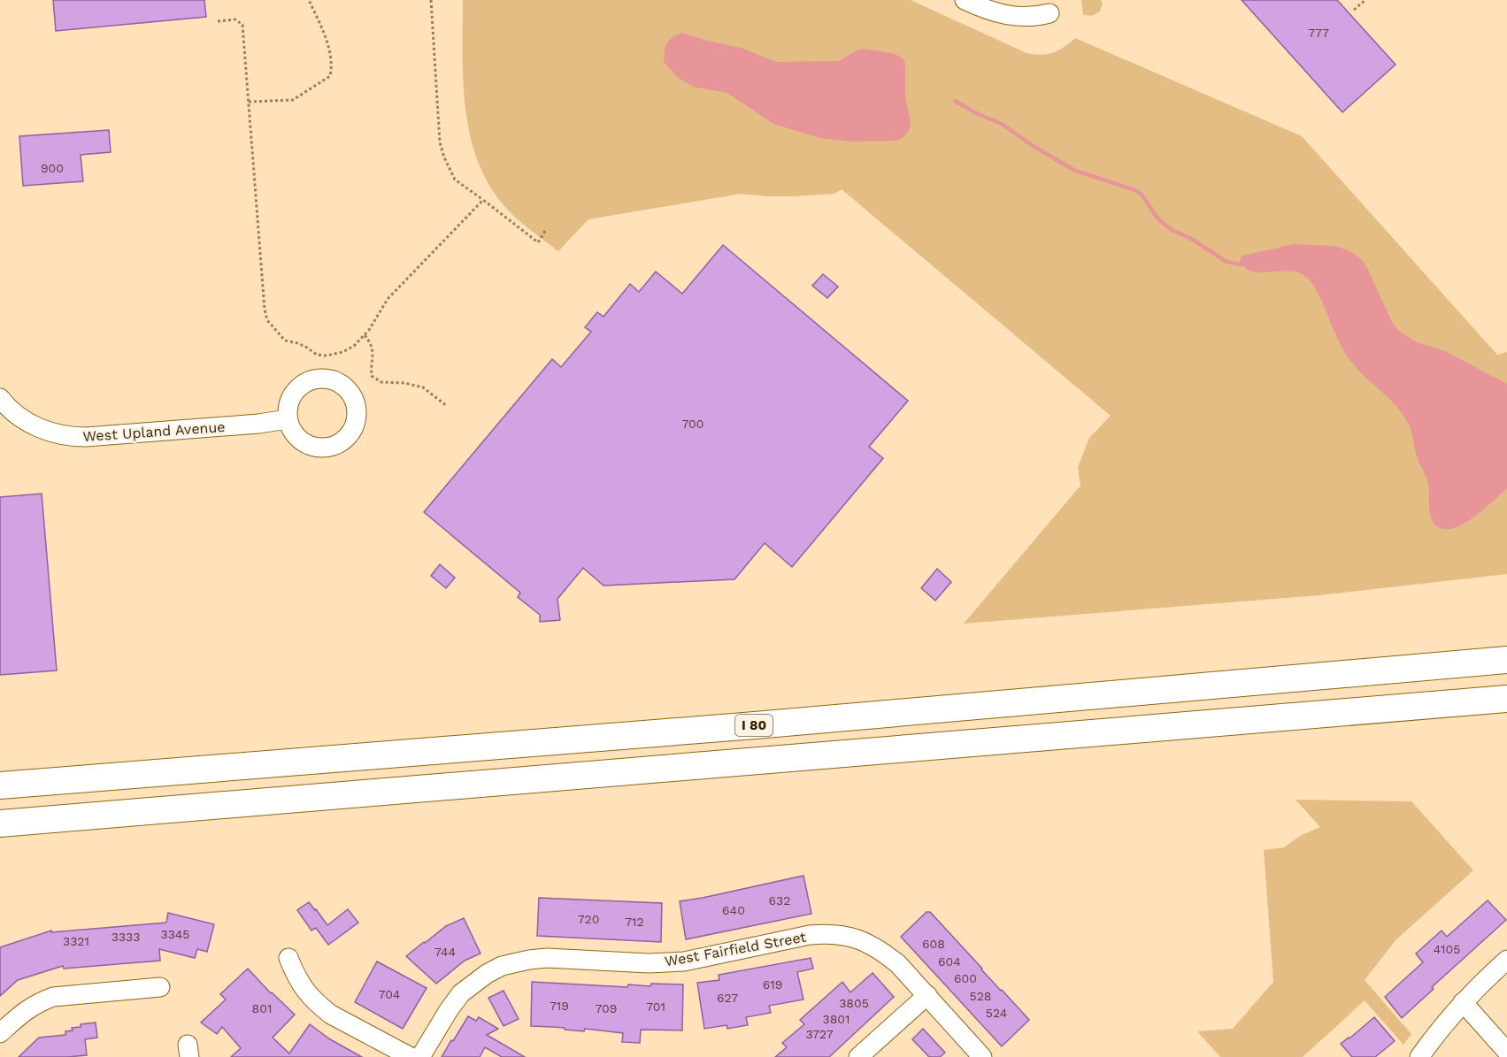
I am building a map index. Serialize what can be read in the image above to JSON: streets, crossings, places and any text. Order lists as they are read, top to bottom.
{
  "streets": {
    "highway": ["I 80"],
    "street": ["West Upland Avenue", "West Fairfield Street"]
  },
  "house_numbers": [
    "777",
    "900",
    "700",
    "632",
    "640",
    "720",
    "712",
    "3345",
    "3333",
    "3321",
    "608",
    "4105",
    "744",
    "604",
    "600",
    "619",
    "704",
    "528",
    "627",
    "3805",
    "719",
    "701",
    "801",
    "709",
    "524",
    "3801",
    "3727"
  ]
}
